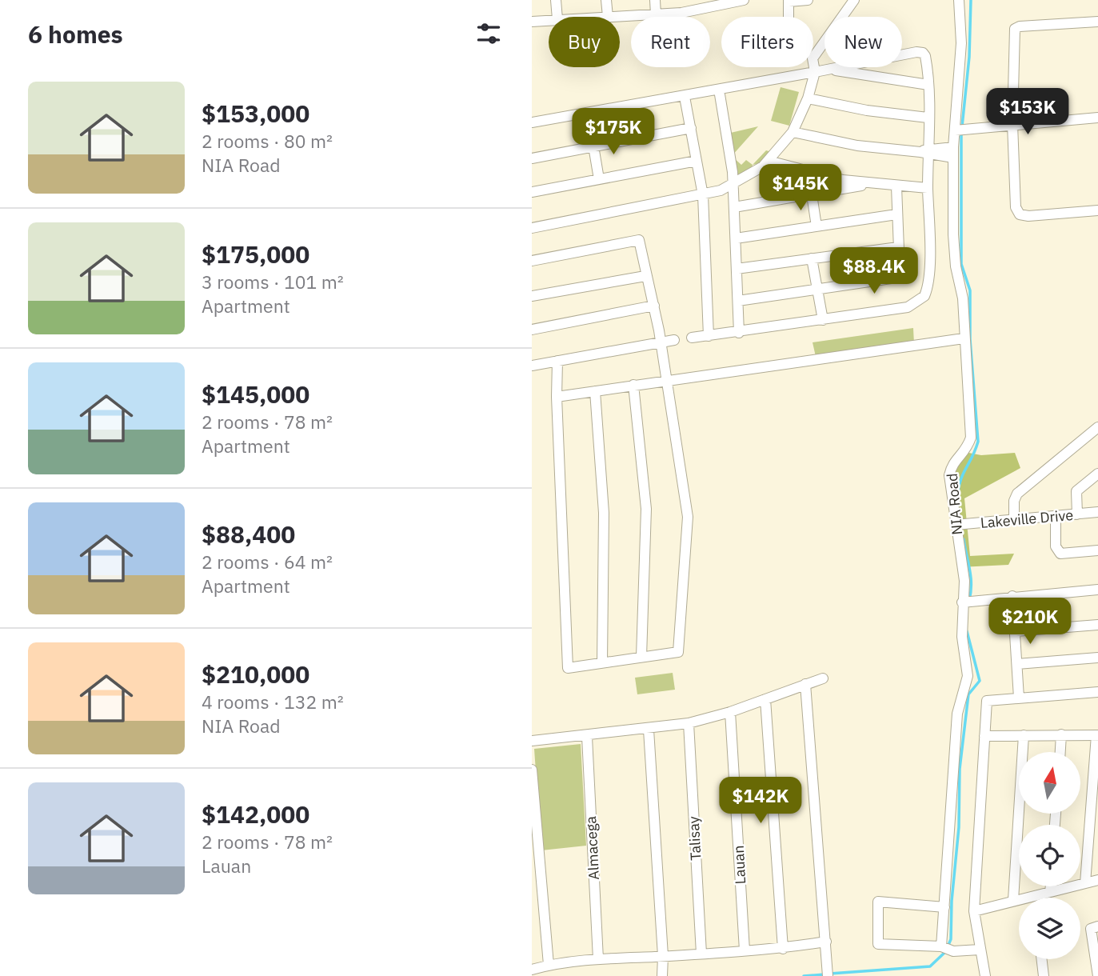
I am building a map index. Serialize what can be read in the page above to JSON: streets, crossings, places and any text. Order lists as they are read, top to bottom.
{
  "streets": {
    "street": [
      "NIA Road",
      "Lakeville Drive",
      "Talisay",
      "Almacega",
      "Lauan"
    ]
  },
  "crossings": [
    ["NIA Road", "Lakeville Drive"]
  ],
  "north": "top",
  "page": {
    "heading": "6 homes",
    "chip": [
      "Buy",
      "Rent",
      "Filters",
      "New"
    ],
    "list": [
      {
        "name": "$153,000",
        "note": "2 rooms · 80 m² · NIA Road"
      },
      {
        "name": "$175,000",
        "note": "3 rooms · 101 m² · Apartment"
      },
      {
        "name": "$145,000",
        "note": "2 rooms · 78 m² · Apartment"
      },
      {
        "name": "$88,400",
        "note": "2 rooms · 64 m² · Apartment"
      },
      {
        "name": "$210,000",
        "note": "4 rooms · 132 m² · NIA Road"
      },
      {
        "name": "$142,000",
        "note": "2 rooms · 78 m² · Lauan"
      }
    ],
    "price": [
      "$153K",
      "$175K",
      "$145K",
      "$88.4K",
      "$210K",
      "$142K"
    ]
  }
}
